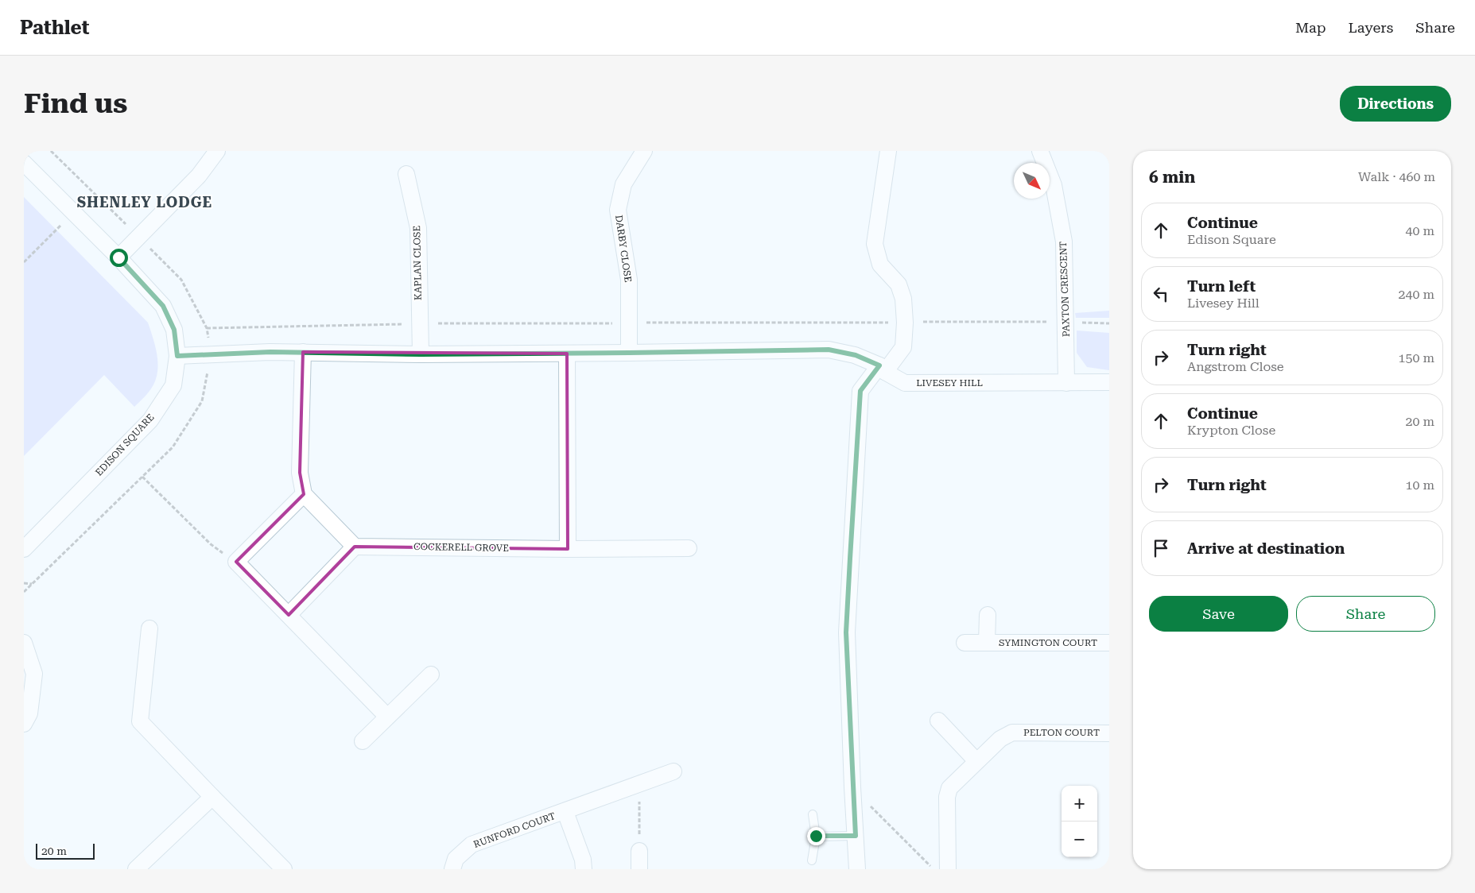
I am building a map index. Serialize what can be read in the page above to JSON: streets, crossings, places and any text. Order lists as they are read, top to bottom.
{
  "streets": {
    "street": [
      "DARBY CLOSE",
      "KAPLAN CLOSE",
      "PAXTON CRESCENT",
      "LIVESEY HILL",
      "EDISON SQUARE",
      "COCKERELL GROVE",
      "SYMINGTON COURT",
      "PELTON COURT",
      "RUNFORD COURT"
    ]
  },
  "crossings": [
    ["DARBY CLOSE", "LIVESEY HILL"],
    ["KAPLAN CLOSE", "LIVESEY HILL"],
    ["PAXTON CRESCENT", "LIVESEY HILL"],
    ["LIVESEY HILL", "EDISON SQUARE"]
  ],
  "districts": ["SHENLEY LODGE"],
  "scale_bar": "20 m",
  "north": "bottom right",
  "page": {
    "header": "Pathlet",
    "nav": ["Map", "Layers", "Share"],
    "buttons": [
      "Directions",
      ["Save", "Share"]
    ],
    "title": "Find us",
    "heading": ["6 min", "Walk · 460 m"],
    "list": [
      ["Continue", "Edison Square", "40 m"],
      ["Turn left", "Livesey Hill", "240 m"],
      ["Turn right", "Angstrom Close", "150 m"],
      ["Continue", "Krypton Close", "20 m"],
      ["Turn right", "10 m"],
      "Arrive at destination"
    ],
    "map_buttons": ["+", "−"],
    "scale": "20 m"
  }
}
